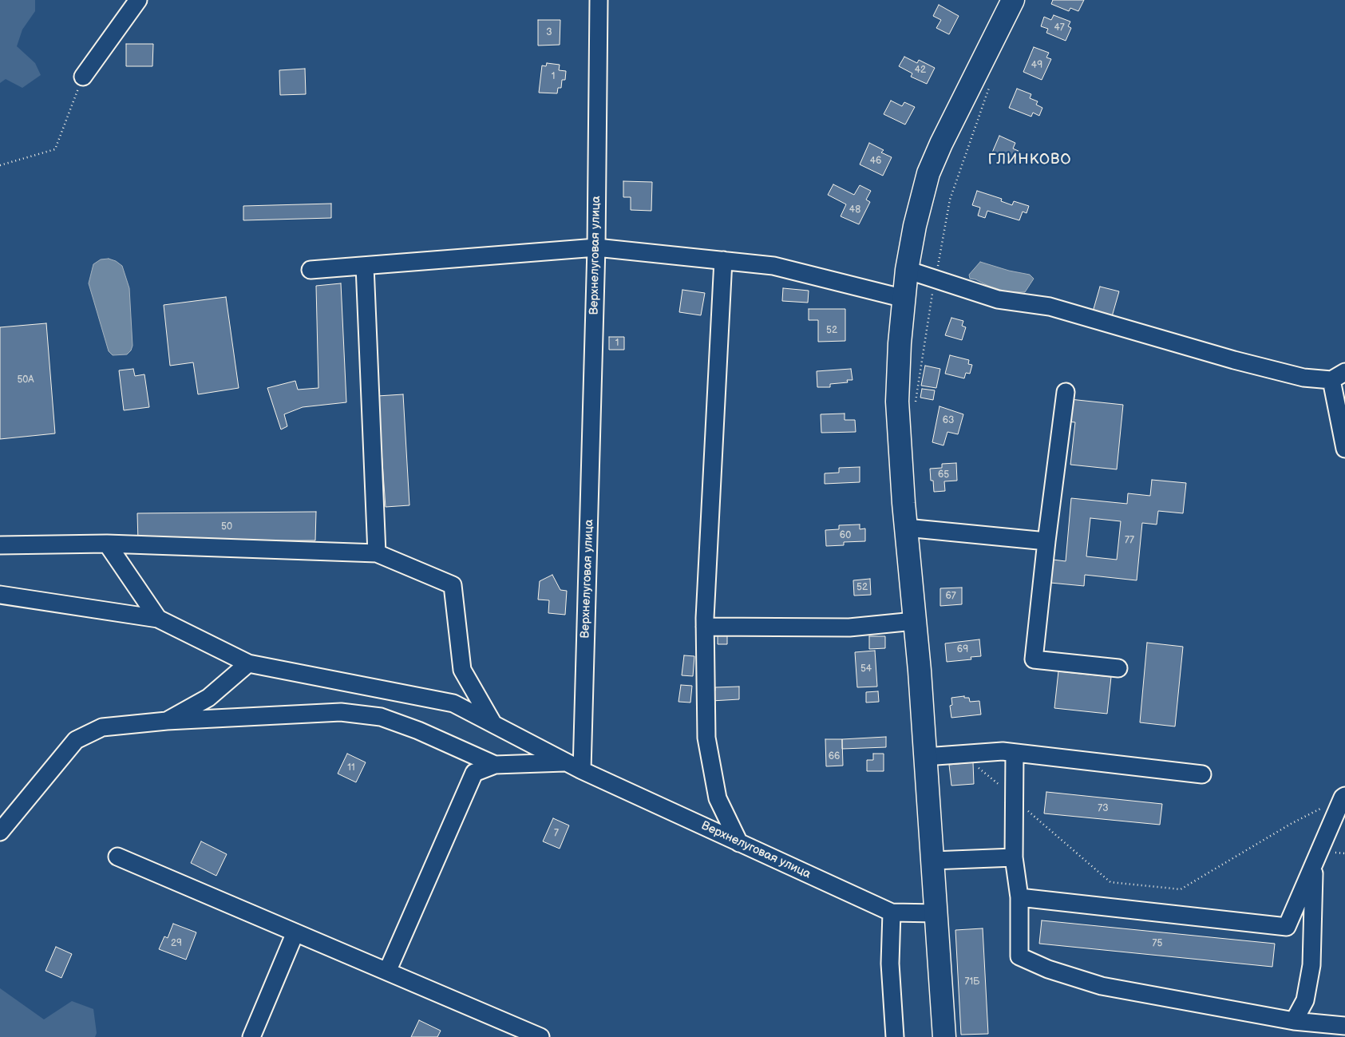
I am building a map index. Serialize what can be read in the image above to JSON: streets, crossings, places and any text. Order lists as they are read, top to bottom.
{
  "streets": {
    "street": ["Верхнелуговая улица"]
  },
  "districts": ["ГЛИНКОВО"],
  "house_numbers": [
    "47",
    "3",
    "49",
    "42",
    "1",
    "46",
    "48",
    "52",
    "1",
    "50А",
    "63",
    "65",
    "50",
    "60",
    "77",
    "52",
    "67",
    "69",
    "54",
    "66",
    "11",
    "73",
    "7",
    "29",
    "75",
    "71Б"
  ]
}
